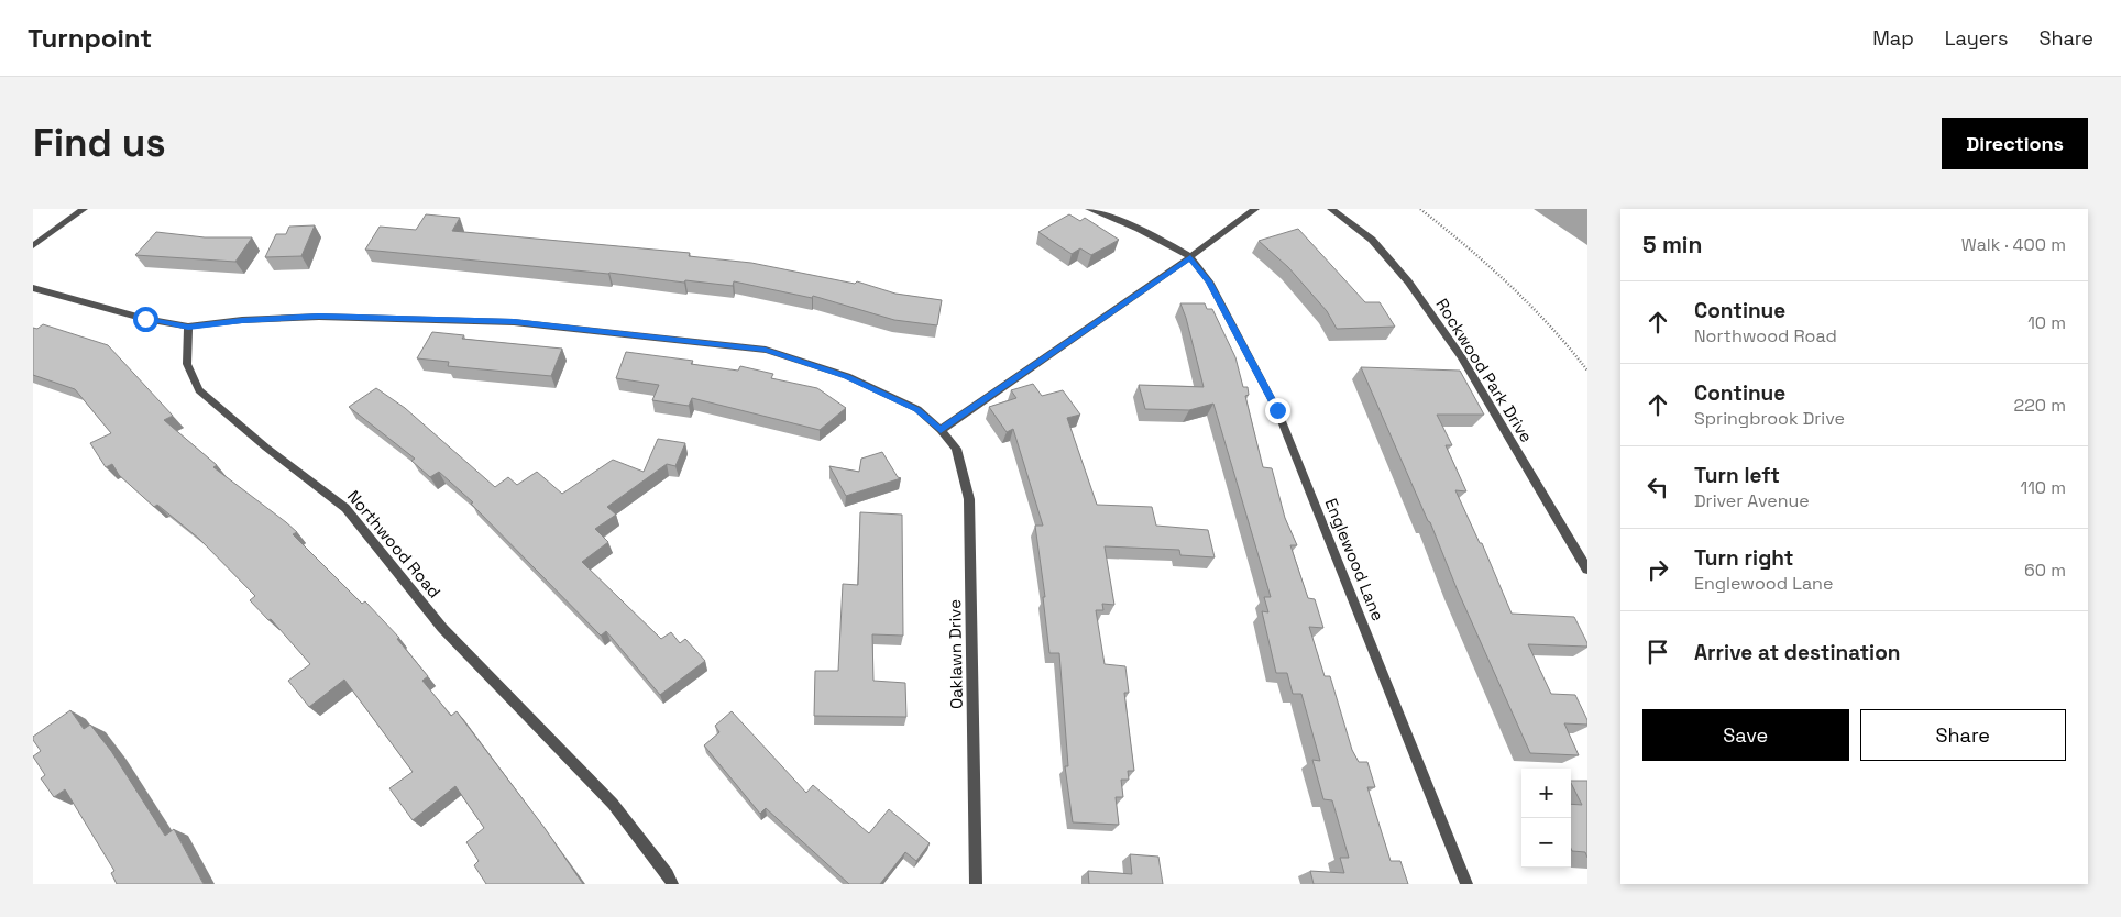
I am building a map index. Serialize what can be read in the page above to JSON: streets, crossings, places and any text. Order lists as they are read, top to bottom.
{
  "streets": {
    "street": [
      "Rockwood Park Drive",
      "Northwood Road",
      "Englewood Lane",
      "Oaklawn Drive"
    ]
  },
  "crossings": [
    ["Northwood Road", "Oaklawn Drive"]
  ],
  "page": {
    "header": "Turnpoint",
    "nav": ["Map", "Layers", "Share"],
    "buttons": [
      "Directions",
      ["Save", "Share"]
    ],
    "title": "Find us",
    "heading": ["5 min", "Walk · 400 m"],
    "list": [
      ["Continue", "Northwood Road", "10 m"],
      ["Continue", "Springbrook Drive", "220 m"],
      ["Turn left", "Driver Avenue", "110 m"],
      ["Turn right", "Englewood Lane", "60 m"],
      "Arrive at destination"
    ],
    "map_buttons": ["+", "−"]
  }
}
